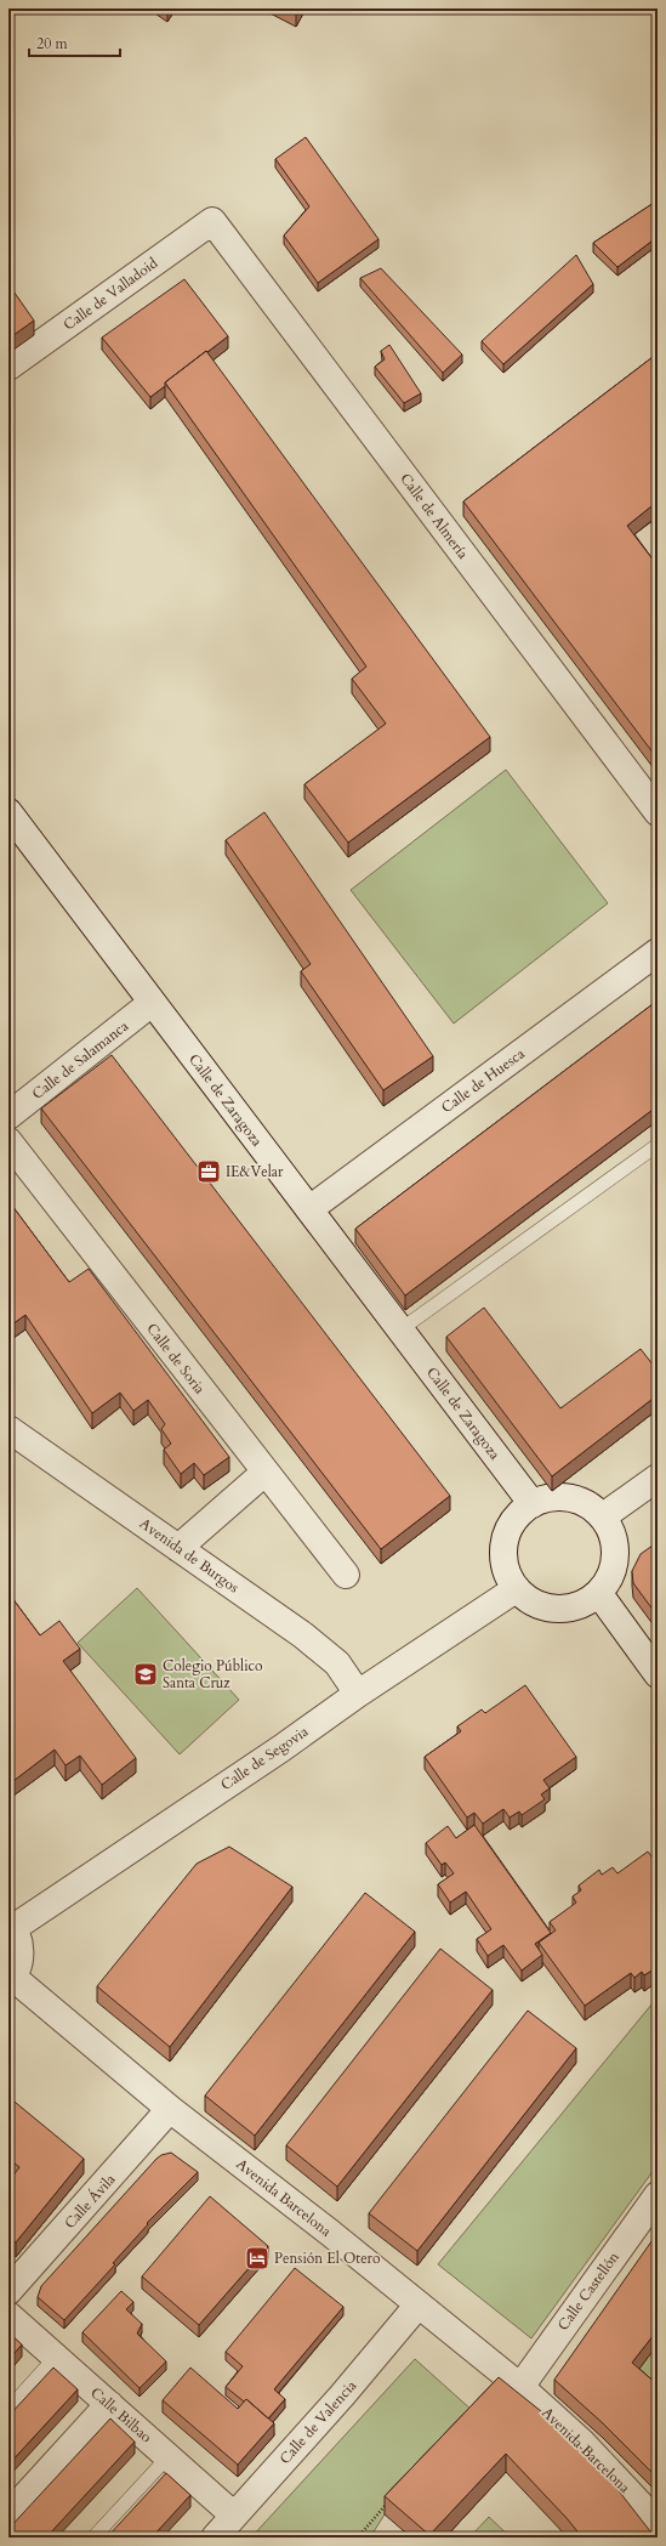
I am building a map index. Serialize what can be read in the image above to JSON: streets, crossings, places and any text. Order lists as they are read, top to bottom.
{
  "streets": {
    "street": [
      "Calle de Valladoid",
      "Calle de Almería",
      "Calle de Salamanca",
      "Calle de Huesca",
      "Calle de Zaragoza",
      "Calle de Soria",
      "Avenida de Burgos",
      "Calle de Segovia",
      "Avenida Barcelona",
      "Calle Ávila",
      "Calle Castellón",
      "Calle Bilbao",
      "Calle de Valencia"
    ]
  },
  "crossings": [
    ["Calle de Valladoid", "Calle de Almería"],
    ["Calle de Salamanca", "Calle de Zaragoza"],
    ["Calle de Huesca", "Calle de Zaragoza"],
    ["Calle de Zaragoza", "Calle de Segovia"],
    ["Avenida de Burgos", "Calle de Segovia"],
    ["Avenida Barcelona", "Calle Ávila"],
    ["Avenida Barcelona", "Calle Castellón"],
    ["Avenida Barcelona", "Calle de Valencia"],
    ["Calle Bilbao", "Calle de Valencia"]
  ],
  "places": {
    "office": ["IE&Velar"],
    "school or university": ["Colegio Público Santa Cruz"],
    "hotel": ["Pensión El Otero"]
  },
  "scale_bar": "20 m"
}
